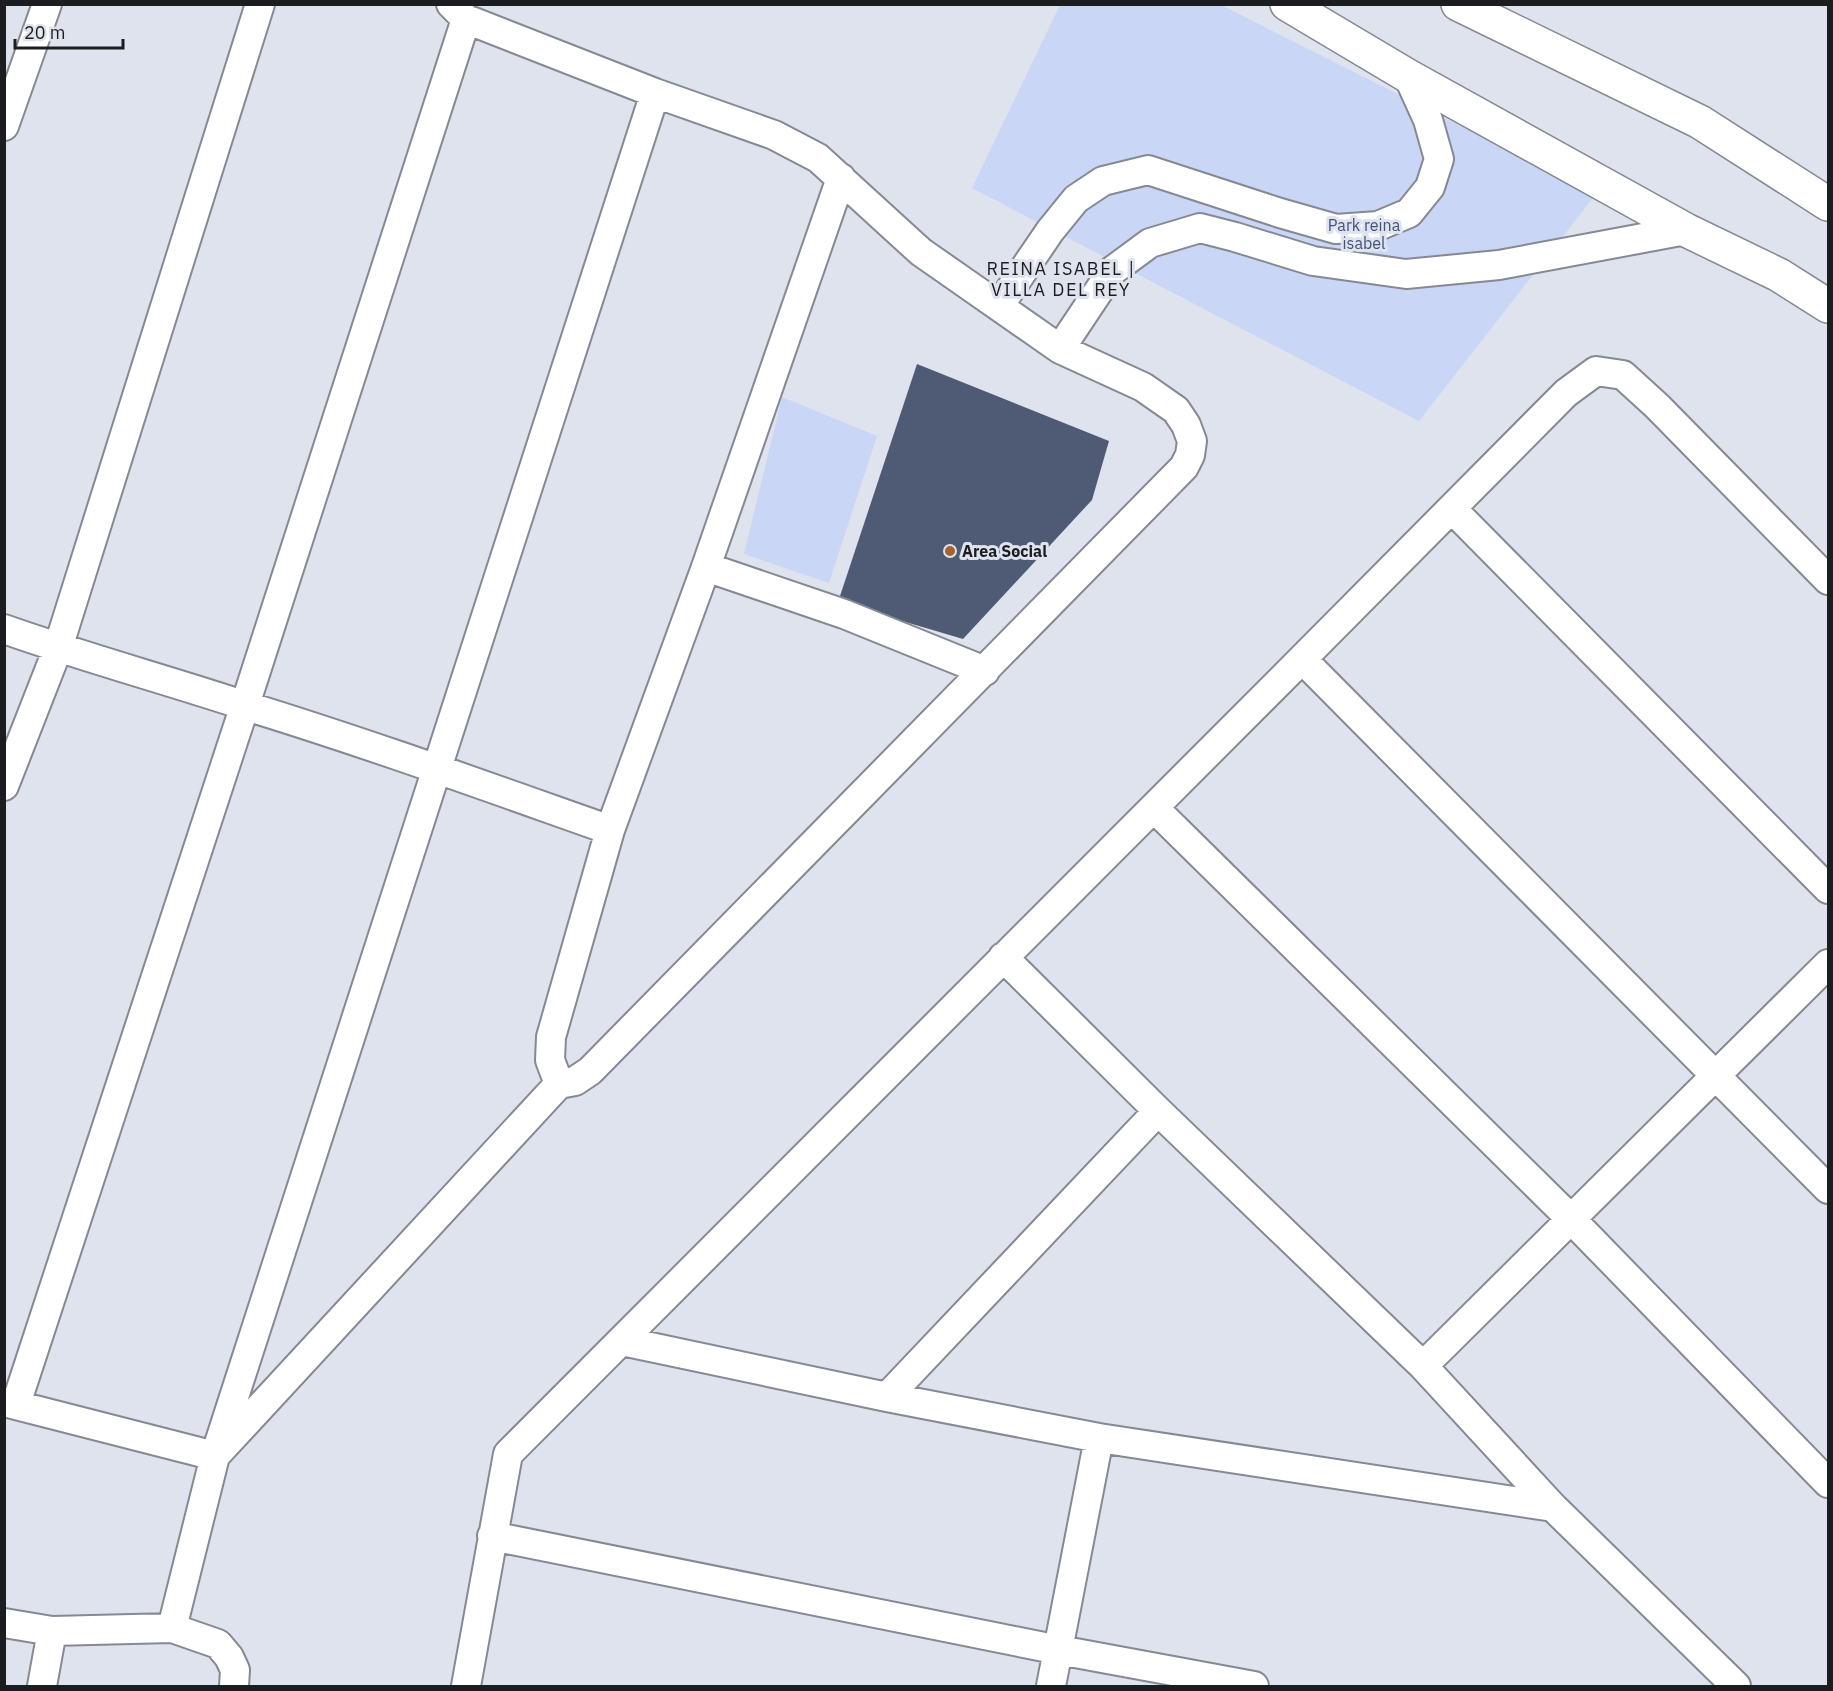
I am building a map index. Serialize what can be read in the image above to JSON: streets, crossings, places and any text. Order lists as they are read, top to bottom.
{
  "districts": ["REINA ISABEL | VILLA DEL REY"],
  "parks": ["Park reina isabel"],
  "places": ["Area Social"],
  "scale_bar": "20 m"
}
